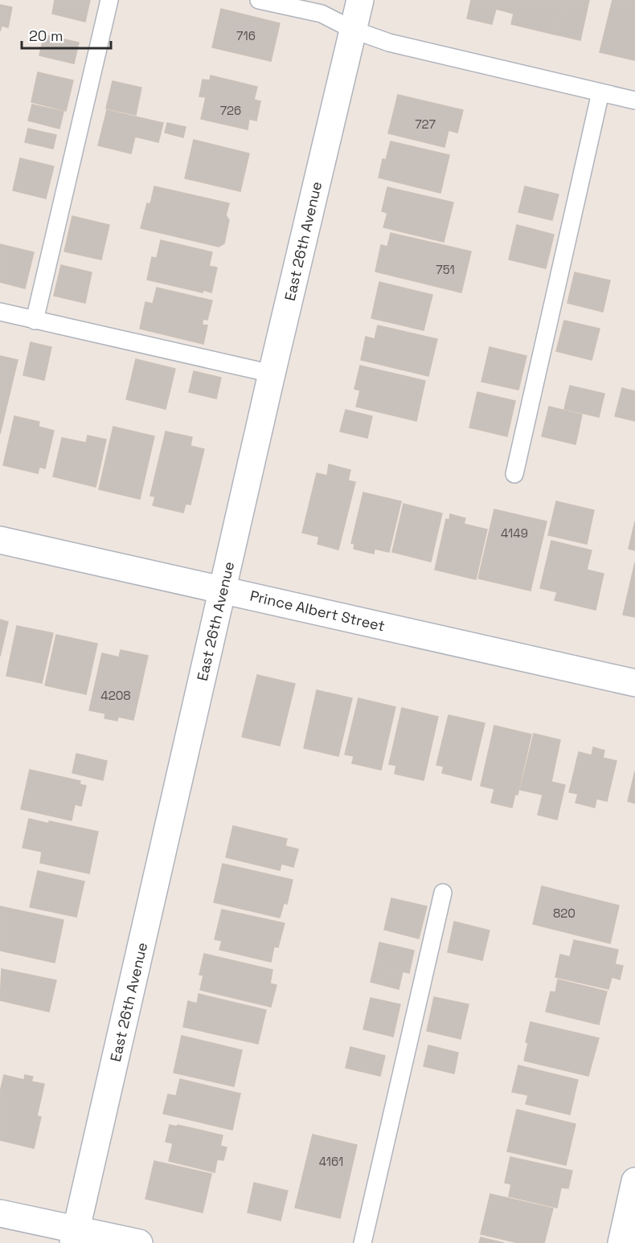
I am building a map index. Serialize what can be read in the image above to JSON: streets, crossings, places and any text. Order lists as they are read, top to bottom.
{
  "streets": {
    "street": ["East 26th Avenue", "Prince Albert Street"]
  },
  "crossings": [
    ["East 26th Avenue", "Prince Albert Street"]
  ],
  "house_numbers": [
    "716",
    "726",
    "727",
    "751",
    "4149",
    "4208",
    "820",
    "4161"
  ],
  "scale_bar": "20 m"
}
